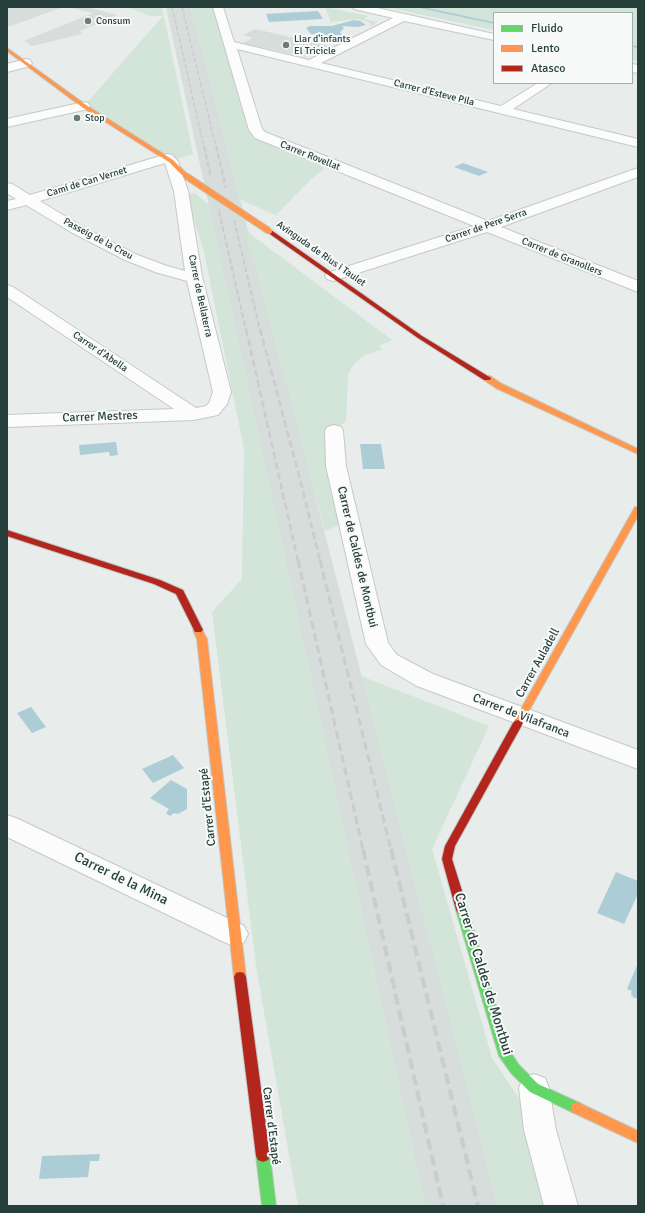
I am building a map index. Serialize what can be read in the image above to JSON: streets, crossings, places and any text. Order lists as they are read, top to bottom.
{
  "streets": {
    "street": [
      "Carrer d'Esteve Pila",
      "Carrer Rovellat",
      "Camí de Can Vernet",
      "Carrer de Pere Serra",
      "Passeig de la Creu",
      "Avinguda de Rius i Taulet",
      "Carrer de Granollers",
      "Carrer de Bellaterra",
      "Carrer d'Abella",
      "Carrer Mestres",
      "Carrer de Caldes de Montbui",
      "Carrer Auladell",
      "Carrer de Vilafranca",
      "Carrer d'Estapé",
      "Carrer de la Mina"
    ]
  },
  "crossings": [
    ["Carrer d'Esteve Pila", "Carrer Rovellat"],
    ["Carrer Rovellat", "Carrer de Pere Serra"],
    ["Carrer Rovellat", "Carrer de Granollers"],
    ["Camí de Can Vernet", "Passeig de la Creu"],
    ["Camí de Can Vernet", "Avinguda de Rius i Taulet"],
    ["Camí de Can Vernet", "Carrer de Bellaterra"],
    ["Carrer de Pere Serra", "Avinguda de Rius i Taulet"],
    ["Carrer de Pere Serra", "Carrer de Granollers"],
    ["Passeig de la Creu", "Carrer de Bellaterra"],
    ["Avinguda de Rius i Taulet", "Carrer de Bellaterra"],
    ["Carrer de Bellaterra", "Carrer d'Abella"],
    ["Carrer de Bellaterra", "Carrer Mestres"],
    ["Carrer d'Abella", "Carrer Mestres"],
    ["Carrer de Caldes de Montbui", "Carrer Auladell"],
    ["Carrer de Caldes de Montbui", "Carrer de Vilafranca"],
    ["Carrer Auladell", "Carrer de Vilafranca"],
    ["Carrer d'Estapé", "Carrer de la Mina"]
  ],
  "places": ["Consum", "Llar d'infants El Tricicle", "Stop"],
  "legend": ["Fluido", "Lento", "Atasco"]
}
